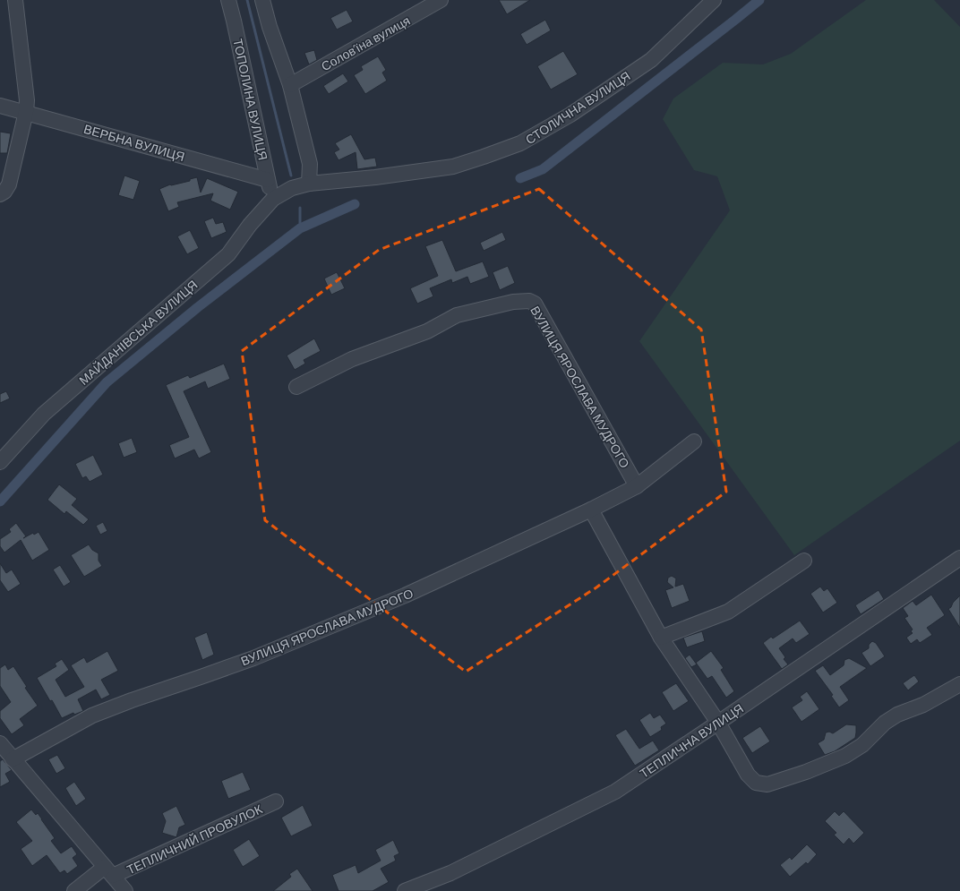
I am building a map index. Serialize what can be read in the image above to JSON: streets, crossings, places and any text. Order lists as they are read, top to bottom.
{
  "streets": {
    "street": [
      "Соловʼїна вулиця",
      "ТОПОЛИНА ВУЛИЦЯ",
      "СТОЛИЧНА ВУЛИЦЯ",
      "ВЕРБНА ВУЛИЦЯ",
      "МАЙДАНІВСЬКА ВУЛИЦЯ",
      "ВУЛИЦЯ ЯРОСЛАВА МУДРОГО",
      "ТЕПЛИЧНА ВУЛИЦЯ",
      "ТЕПЛИЧНИЙ ПРОВУЛОК"
    ]
  },
  "crossings": [
    ["ТОПОЛИНА ВУЛИЦЯ", "СТОЛИЧНА ВУЛИЦЯ"],
    ["ТОПОЛИНА ВУЛИЦЯ", "ВЕРБНА ВУЛИЦЯ"],
    ["ТОПОЛИНА ВУЛИЦЯ", "МАЙДАНІВСЬКА ВУЛИЦЯ"],
    ["СТОЛИЧНА ВУЛИЦЯ", "МАЙДАНІВСЬКА ВУЛИЦЯ"]
  ]
}
